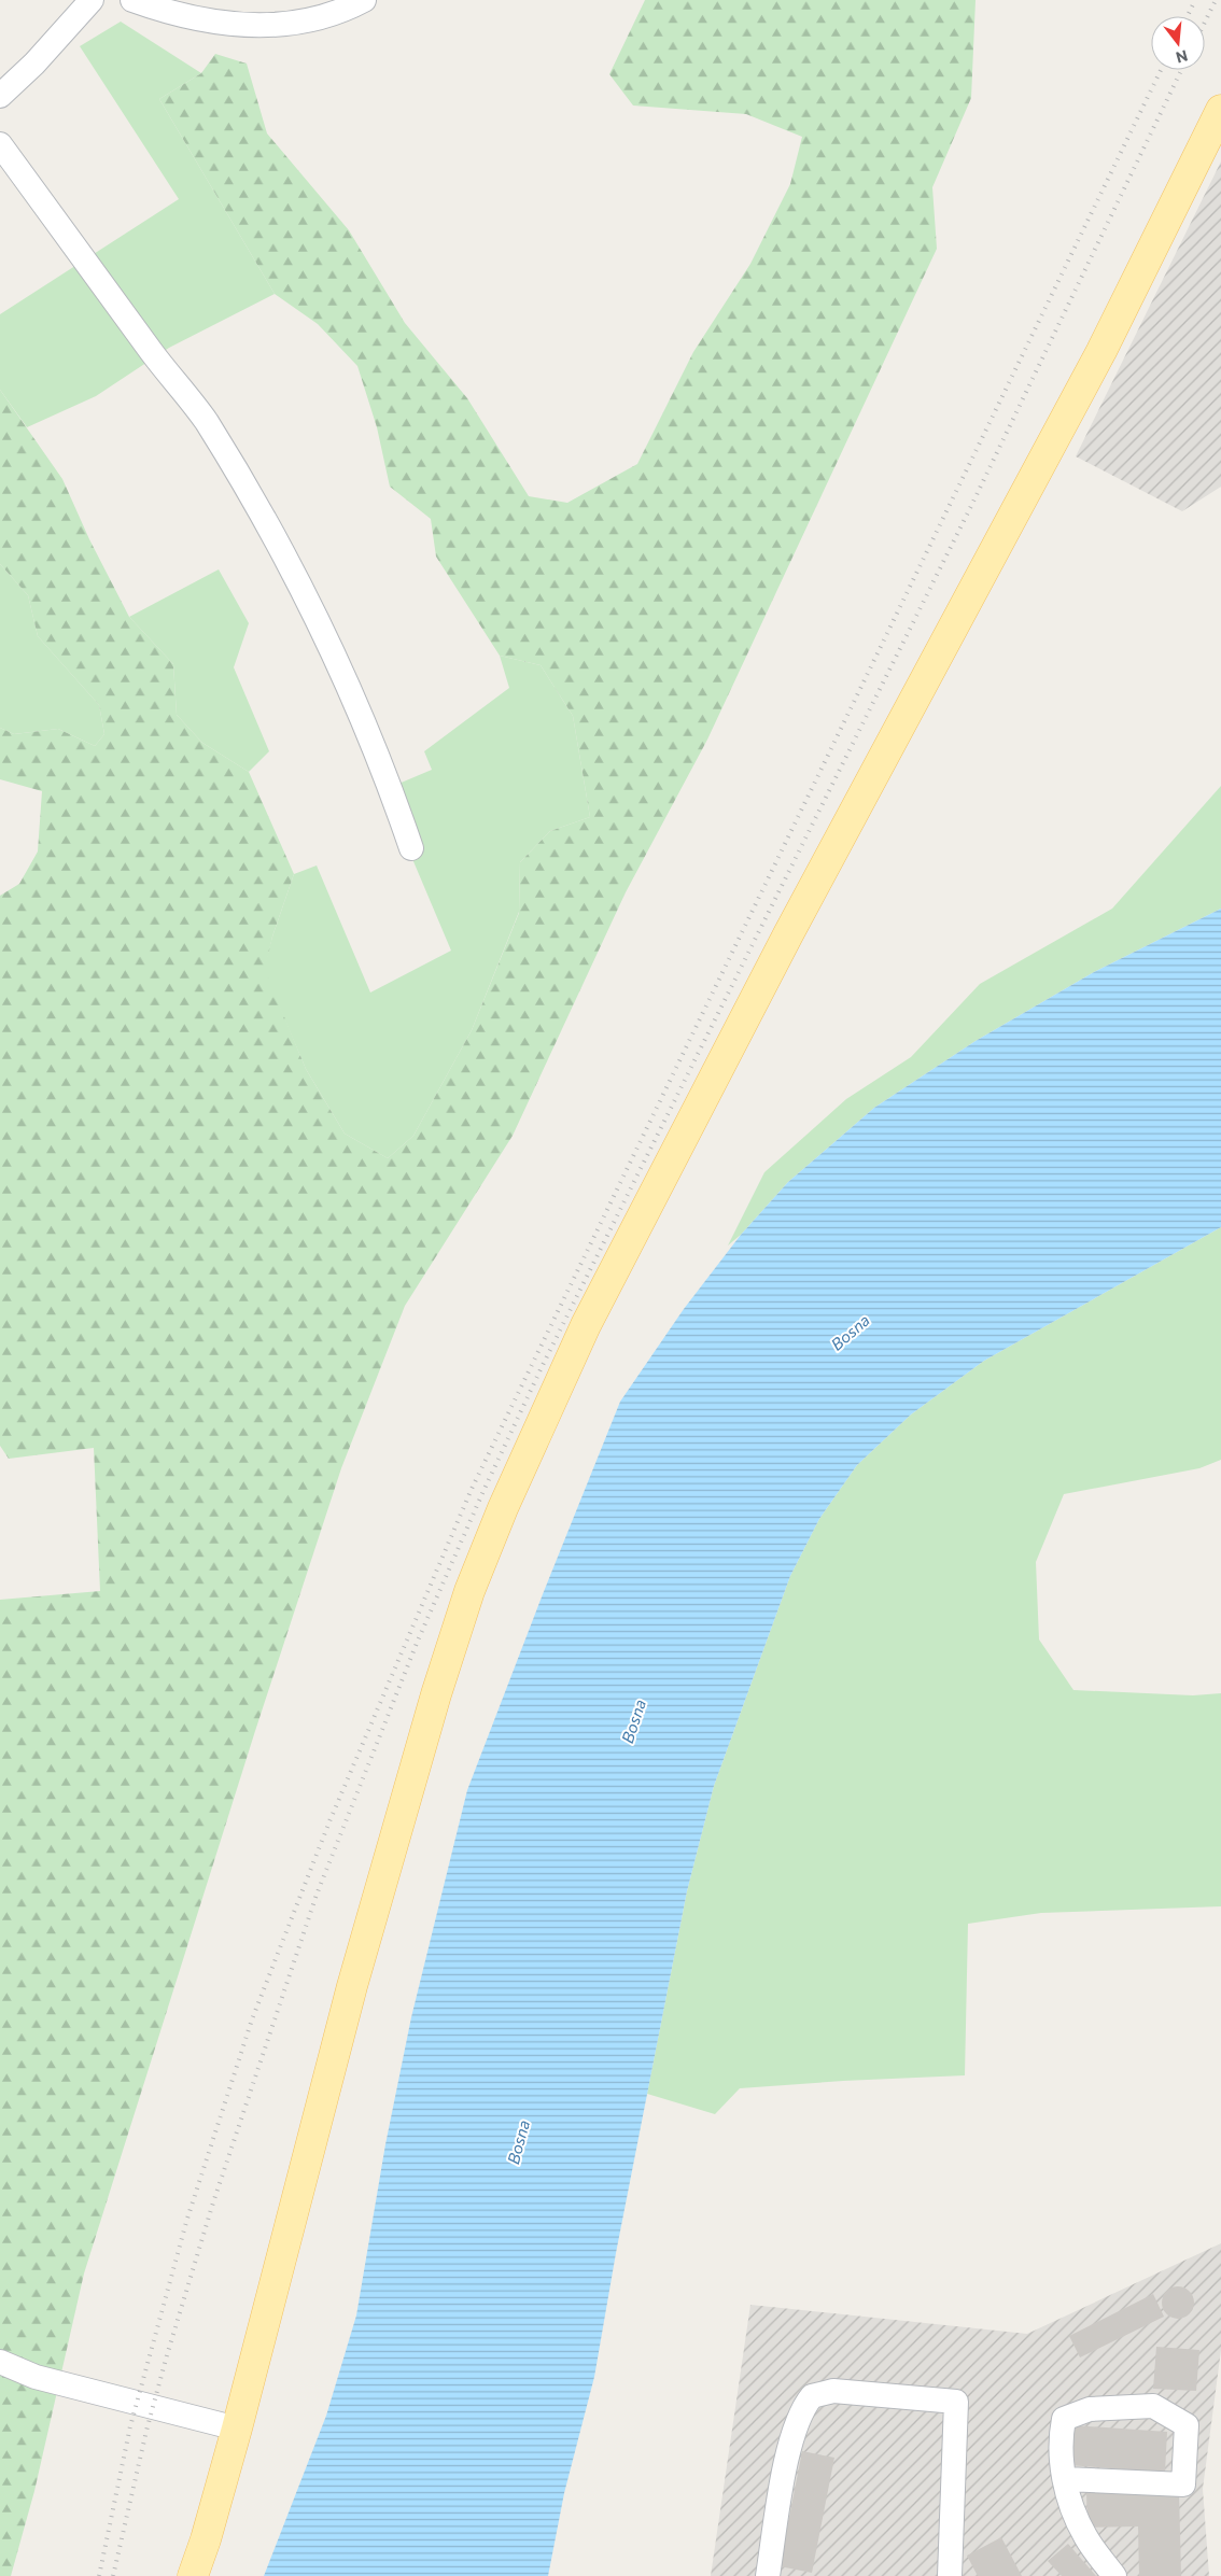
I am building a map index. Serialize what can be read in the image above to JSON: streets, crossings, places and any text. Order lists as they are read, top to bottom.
{
  "water": ["Bosna"],
  "north": "bottom"
}
